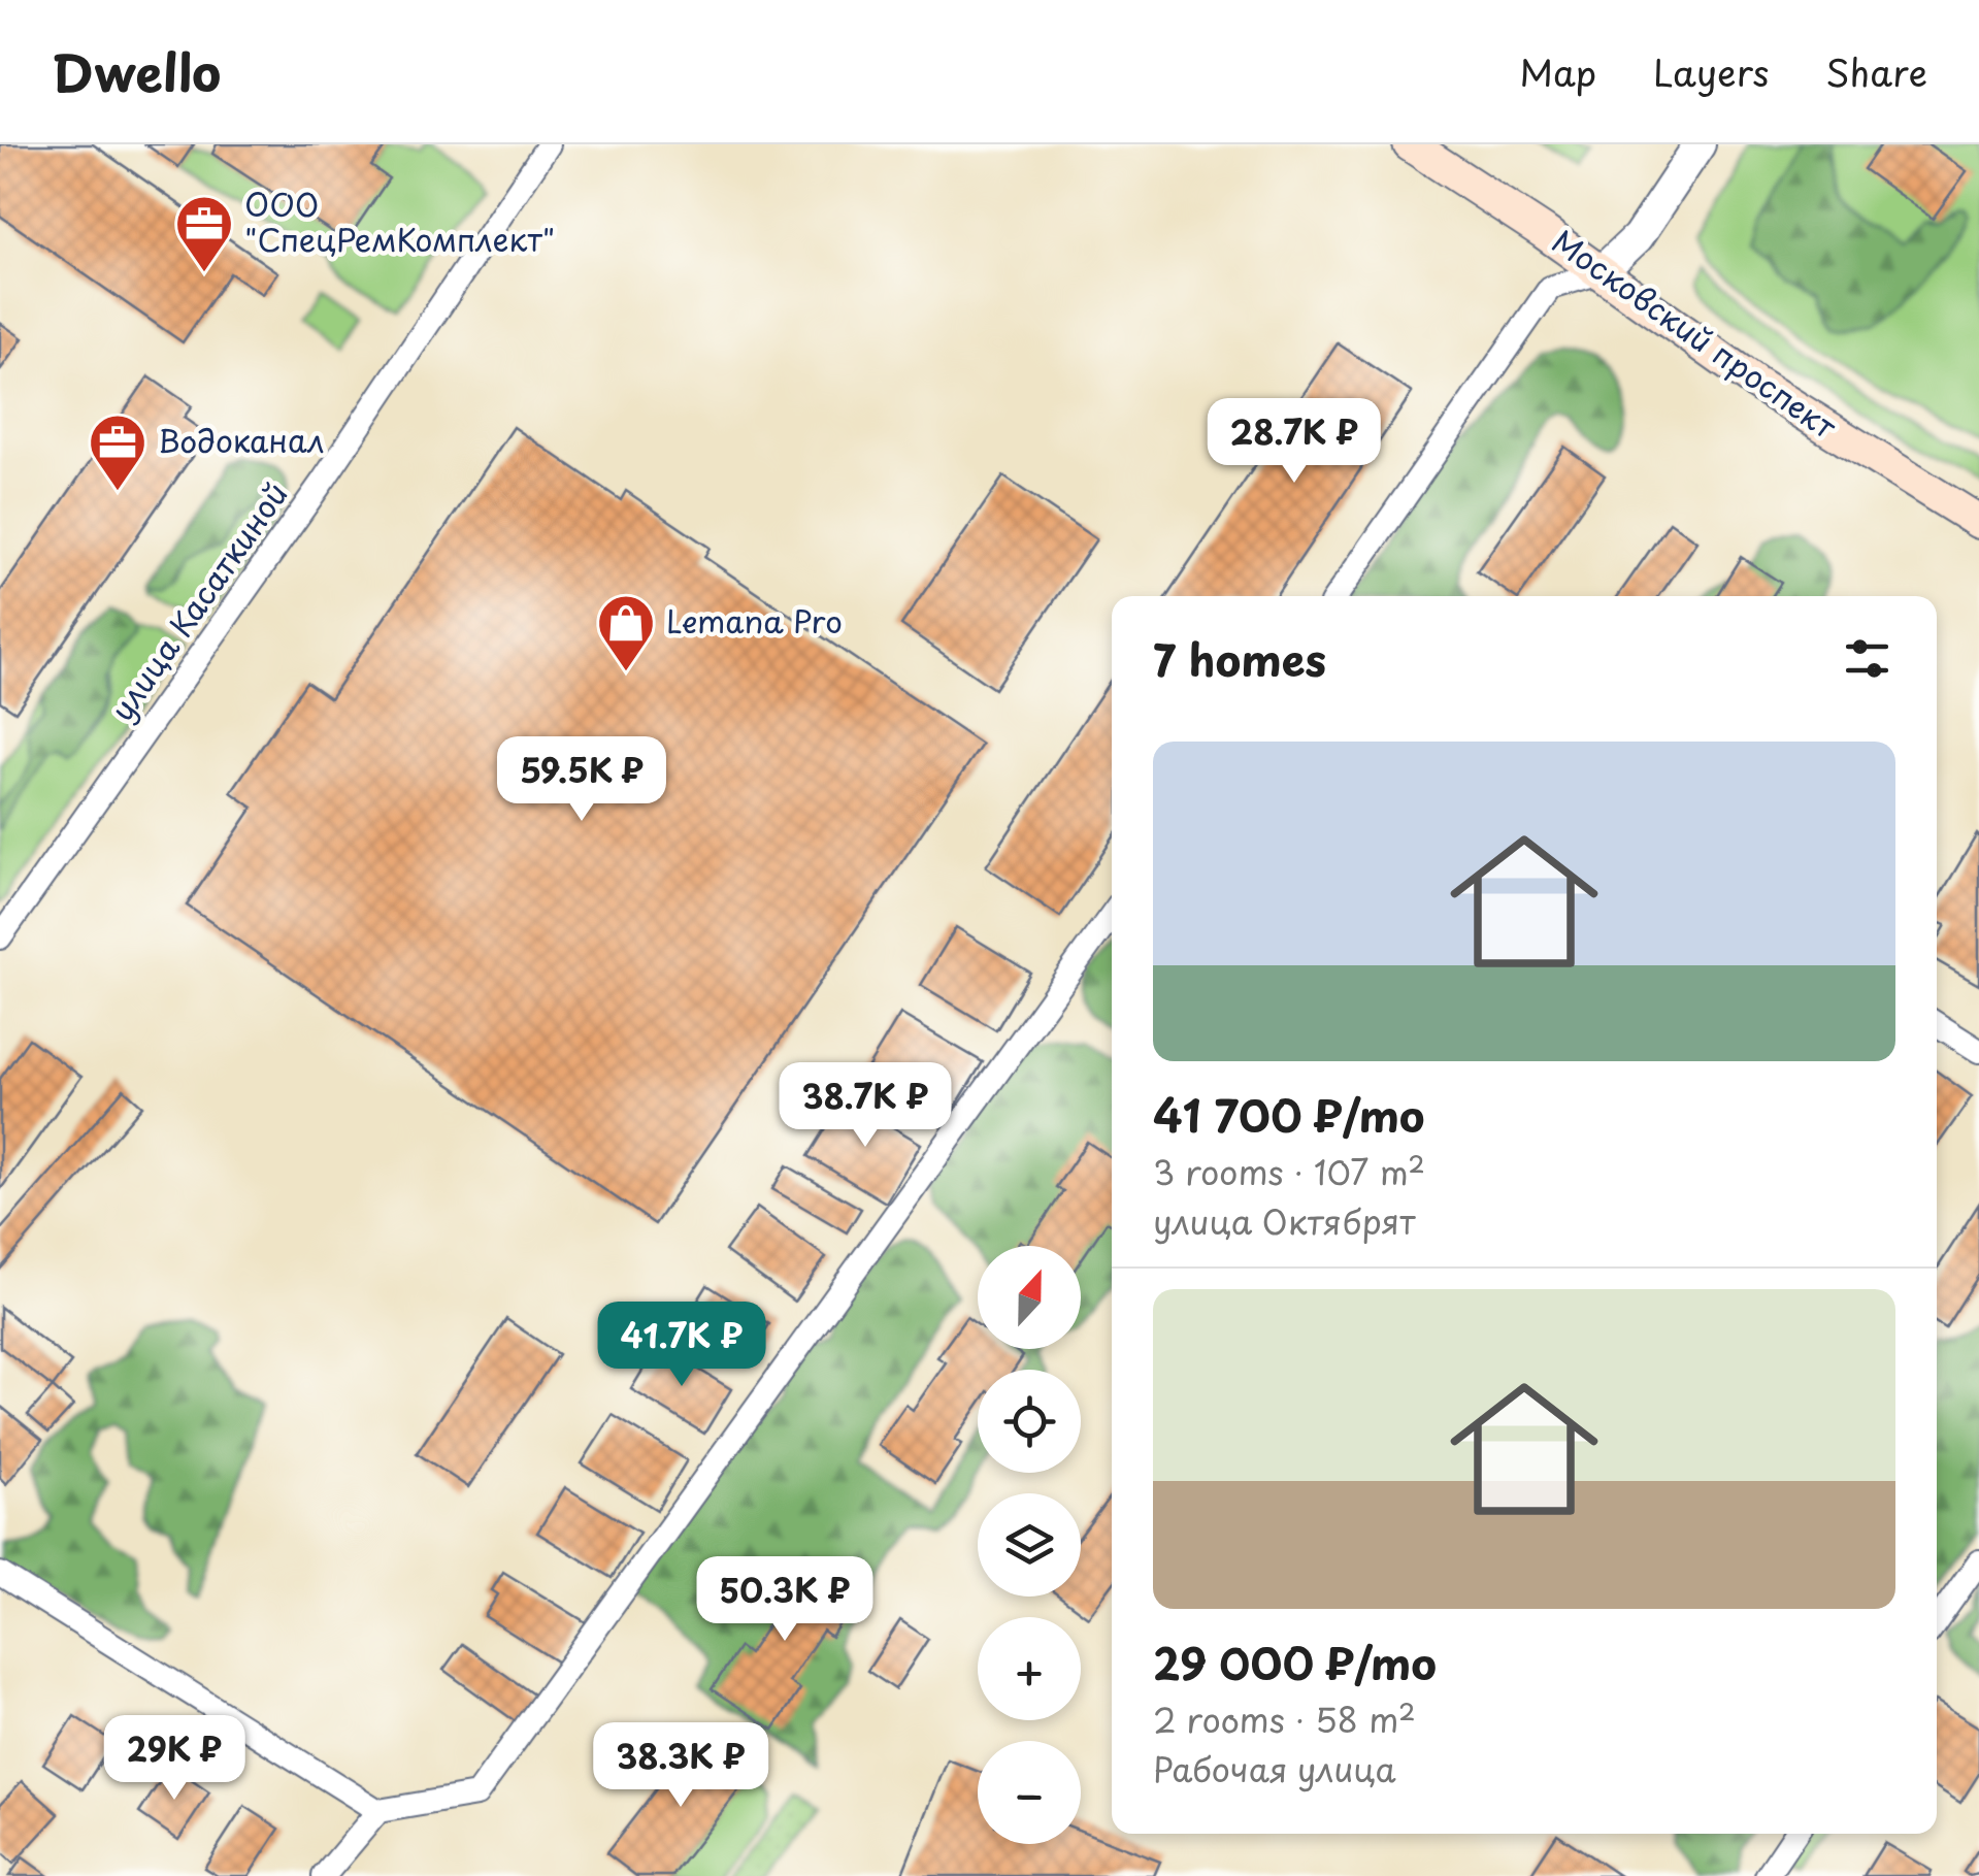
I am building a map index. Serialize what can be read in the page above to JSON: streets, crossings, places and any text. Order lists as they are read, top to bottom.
{
  "streets": {
    "main road": ["Московский проспект"],
    "street": ["улица Касаткиной"]
  },
  "places": {
    "office": ["ООО \"СпецРемКомплект\"", "Водоканал"],
    "shop": ["Lemana Pro"]
  },
  "north": "top",
  "page": {
    "header": "Dwello",
    "nav": ["Map", "Layers", "Share"],
    "price": [
      "28.7K ₽",
      "59.5K ₽",
      "38.7K ₽",
      "41.7K ₽",
      "50.3K ₽",
      "29K ₽",
      "38.3K ₽"
    ],
    "heading": "7 homes",
    "list": [
      {
        "name": "41 700 ₽/mo",
        "note": "3 rooms · 107 m² · улица Октябрят"
      },
      {
        "name": "29 000 ₽/mo",
        "note": "2 rooms · 58 m² · Рабочая улица"
      }
    ],
    "map_buttons": ["+", "−"]
  }
}
